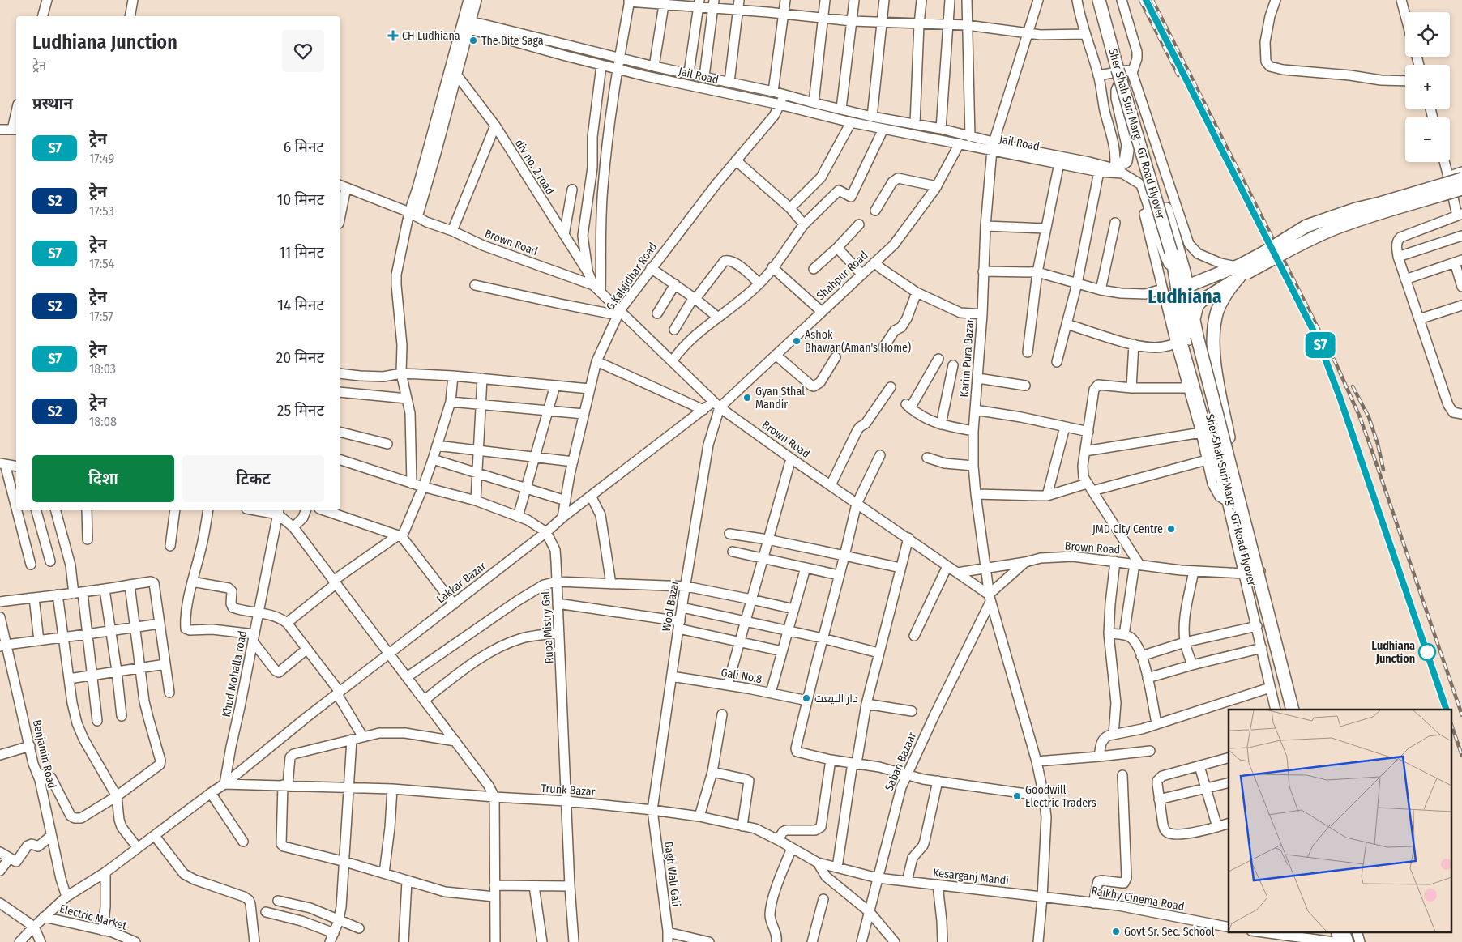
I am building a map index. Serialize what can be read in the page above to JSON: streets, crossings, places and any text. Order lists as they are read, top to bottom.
{
  "streets": {
    "main road": ["Sher Shah Suri Marg - GT Road Flyover"],
    "street": [
      "Jail Road",
      "div no. 2 road",
      "Brown Road",
      "Shahpur Road",
      "G.Kalgidhar Road",
      "Karim Pura Bazar",
      "Lakkar Bazar",
      "Wool Bazar",
      "Rupa Mistry Gali",
      "Khud Mohalla road",
      "Gali No.8",
      "Benjamin Road",
      "Saban Bazaar",
      "Trunk Bazar",
      "Bagh Wali Gali",
      "Kesarganj Mandi",
      "Raikhy Cinema Road",
      "Electric Market"
    ]
  },
  "crossings": [
    ["Jail Road", "Shahpur Road"],
    ["Jail Road", "G.Kalgidhar Road"],
    ["Jail Road", "Karim Pura Bazar"],
    ["div no. 2 road", "Brown Road"],
    ["Brown Road", "Shahpur Road"],
    ["Brown Road", "G.Kalgidhar Road"],
    ["Brown Road", "Karim Pura Bazar"],
    ["Brown Road", "Lakkar Bazar"],
    ["Brown Road", "Wool Bazar"],
    ["Shahpur Road", "Lakkar Bazar"],
    ["Shahpur Road", "Wool Bazar"],
    ["G.Kalgidhar Road", "Lakkar Bazar"],
    ["Karim Pura Bazar", "Saban Bazaar"],
    ["Karim Pura Bazar", "Kesarganj Mandi"],
    ["Karim Pura Bazar", "Raikhy Cinema Road"],
    ["Lakkar Bazar", "Wool Bazar"],
    ["Lakkar Bazar", "Rupa Mistry Gali"],
    ["Lakkar Bazar", "Khud Mohalla road"],
    ["Lakkar Bazar", "Trunk Bazar"],
    ["Wool Bazar", "Gali No.8"],
    ["Wool Bazar", "Trunk Bazar"],
    ["Wool Bazar", "Bagh Wali Gali"],
    ["Rupa Mistry Gali", "Trunk Bazar"],
    ["Khud Mohalla road", "Trunk Bazar"],
    ["Saban Bazaar", "Trunk Bazar"],
    ["Trunk Bazar", "Bagh Wali Gali"],
    ["Trunk Bazar", "Kesarganj Mandi"],
    ["Kesarganj Mandi", "Raikhy Cinema Road"]
  ],
  "districts": ["Ludhiana"],
  "places": {
    "health": ["CH Ludhiana"],
    "other": [
      "The Bite Saga",
      "Ashok Bhawan(Aman's Home)",
      "Gyan Sthal Mandir",
      "JMD City Centre",
      "Ludhiana Junction",
      "دار البیعت",
      "Goodwill Electric Traders",
      "Govt Sr. Sec. School"
    ]
  },
  "page": {
    "on_map": "S7",
    "map_buttons": ["+", "−"],
    "heading": [
      ["Ludhiana Junction", "ट्रेन"],
      "प्रस्थान"
    ],
    "list": [
      {
        "mark": "S7",
        "name": "ट्रेन",
        "note": "17:49",
        "value": "6 मिनट"
      },
      {
        "mark": "S2",
        "name": "ट्रेन",
        "note": "17:53",
        "value": "10 मिनट"
      },
      {
        "mark": "S7",
        "name": "ट्रेन",
        "note": "17:54",
        "value": "11 मिनट"
      },
      {
        "mark": "S2",
        "name": "ट्रेन",
        "note": "17:57",
        "value": "14 मिनट"
      },
      {
        "mark": "S7",
        "name": "ट्रेन",
        "note": "18:03",
        "value": "20 मिनट"
      },
      {
        "mark": "S2",
        "name": "ट्रेन",
        "note": "18:08",
        "value": "25 मिनट"
      }
    ],
    "buttons": ["दिशा", "टिकट"]
  }
}
